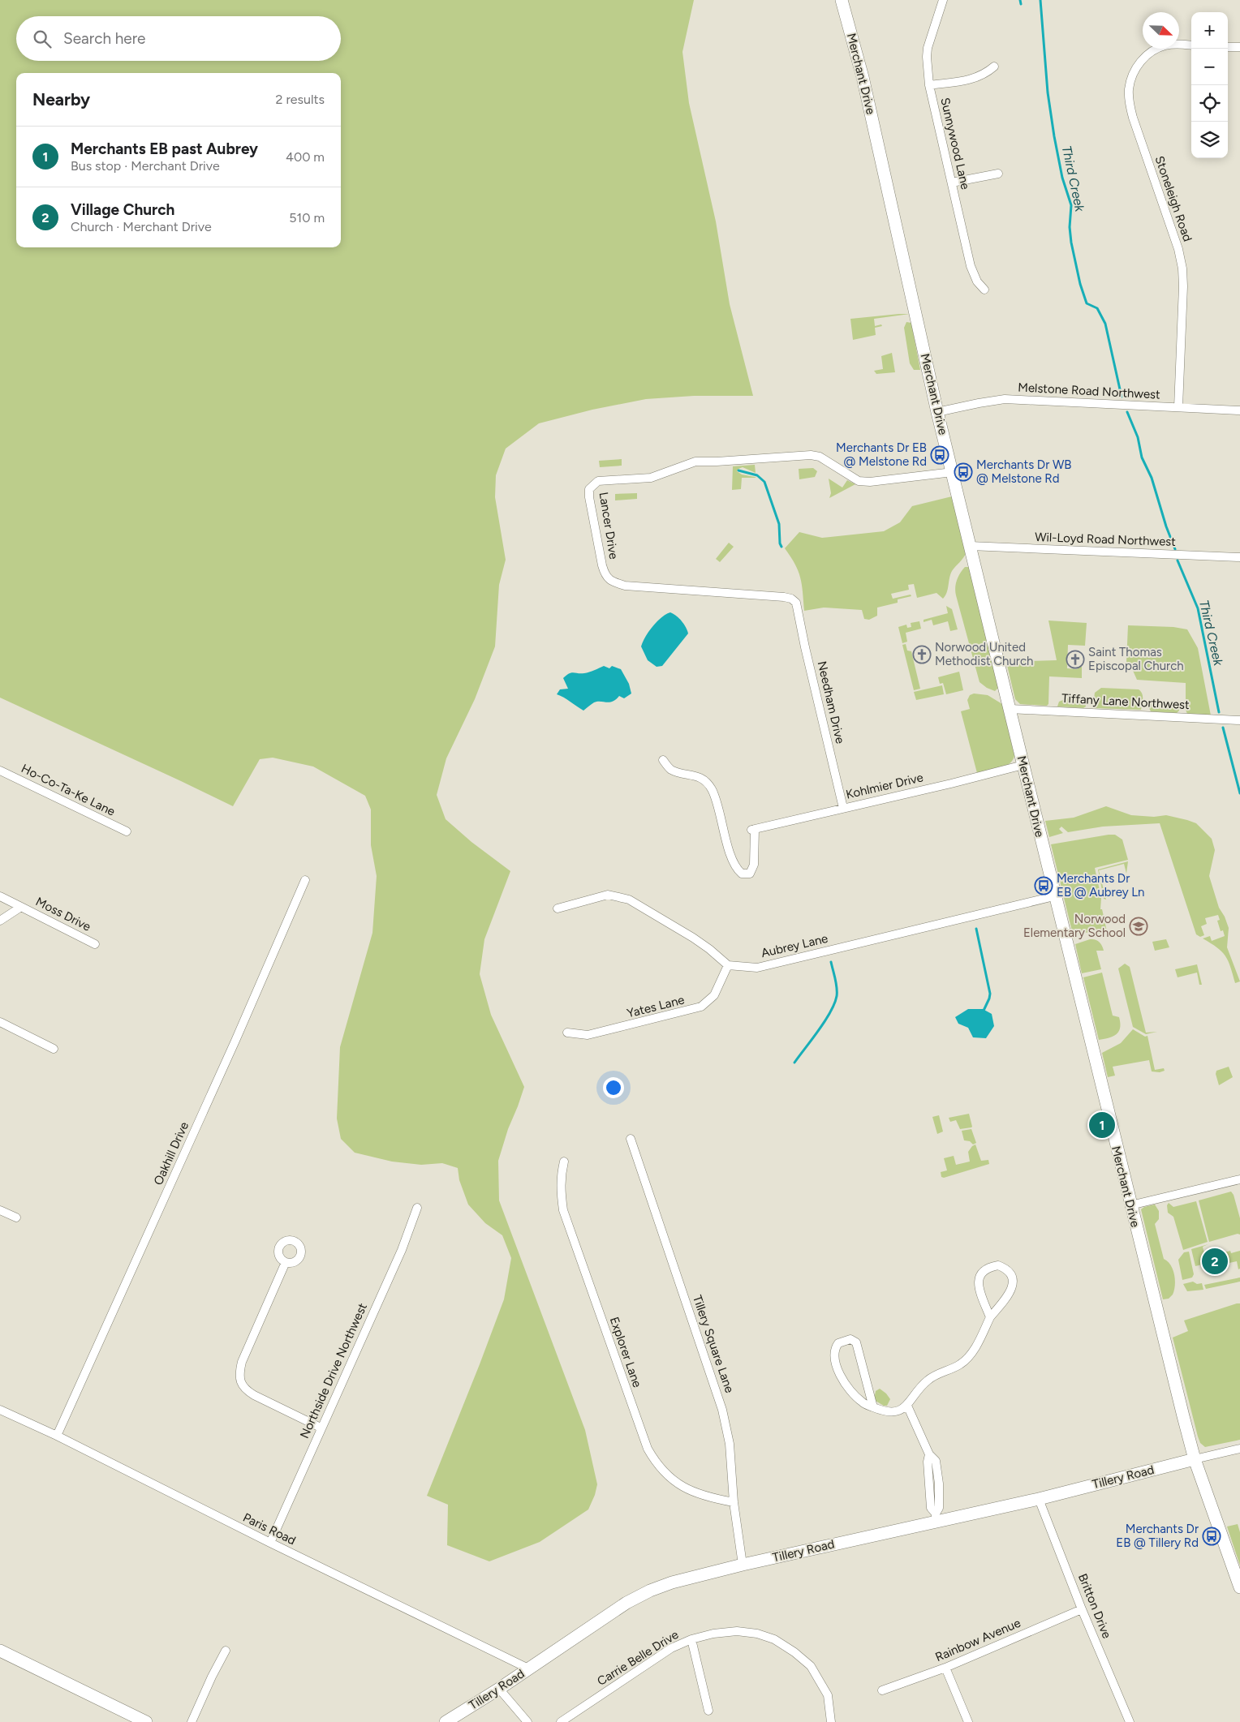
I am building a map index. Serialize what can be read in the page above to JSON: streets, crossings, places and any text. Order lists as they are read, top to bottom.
{
  "streets": {
    "main road": ["Merchant Drive", "Tillery Road"],
    "street": [
      "Sunnywood Lane",
      "Stoneleigh Road",
      "Melstone Road Northwest",
      "Lancer Drive",
      "Wil-Loyd Road Northwest",
      "Tiffany Lane Northwest",
      "Needham Drive",
      "Kohlmier Drive",
      "Ho-Co-Ta-Ke Lane",
      "Moss Drive",
      "Aubrey Lane",
      "Yates Lane",
      "Oakhill Drive",
      "Tillery Square Lane",
      "Explorer Lane",
      "Northside Drive Northwest",
      "Paris Road",
      "Britton Drive",
      "Rainbow Avenue",
      "Carrie Belle Drive"
    ]
  },
  "crossings": [
    ["Merchant Drive", "Melstone Road Northwest"],
    ["Merchant Drive", "Lancer Drive"],
    ["Merchant Drive", "Wil-Loyd Road Northwest"],
    ["Merchant Drive", "Tiffany Lane Northwest"],
    ["Merchant Drive", "Kohlmier Drive"],
    ["Merchant Drive", "Aubrey Lane"],
    ["Merchant Drive", "Tillery Road"],
    ["Stoneleigh Road", "Melstone Road Northwest"],
    ["Lancer Drive", "Needham Drive"],
    ["Needham Drive", "Kohlmier Drive"],
    ["Aubrey Lane", "Yates Lane"],
    ["Oakhill Drive", "Paris Road"],
    ["Tillery Square Lane", "Explorer Lane"],
    ["Tillery Square Lane", "Tillery Road"],
    ["Northside Drive Northwest", "Paris Road"],
    ["Tillery Road", "Paris Road"],
    ["Tillery Road", "Britton Drive"],
    ["Britton Drive", "Rainbow Avenue"]
  ],
  "water": ["Third Creek"],
  "places": {
    "bus stop": [
      "Merchants Dr EB @ Melstone Rd",
      "Merchants Dr WB @ Melstone Rd",
      "Merchants Dr EB @ Aubrey Ln",
      "Merchants Dr EB @ Tillery Rd"
    ],
    "church": ["Norwood United Methodist Church", "Saint Thomas Episcopal Church"],
    "school or university": ["Norwood Elementary School"]
  },
  "north": "bottom right",
  "page": {
    "map_buttons": ["+", "−"],
    "search": "Search here",
    "heading": ["Nearby", "2 results"],
    "list": [
      {
        "mark": "1",
        "name": "Merchants EB past Aubrey",
        "note": "Bus stop · Merchant Drive",
        "value": "400 m"
      },
      {
        "mark": "2",
        "name": "Village Church",
        "note": "Church · Merchant Drive",
        "value": "510 m"
      }
    ],
    "pins": ["1", "2"]
  }
}
